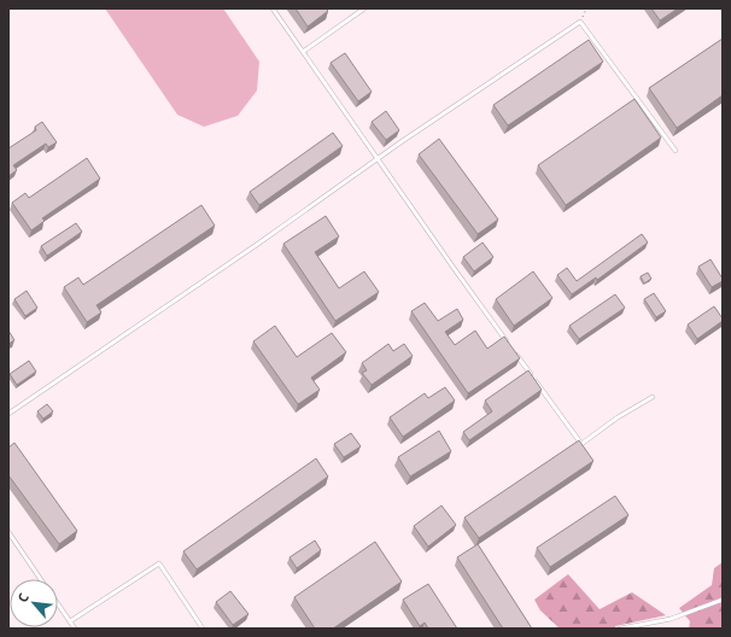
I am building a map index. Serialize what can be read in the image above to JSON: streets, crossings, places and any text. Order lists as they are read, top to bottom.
{
  "north": "top left"
}
